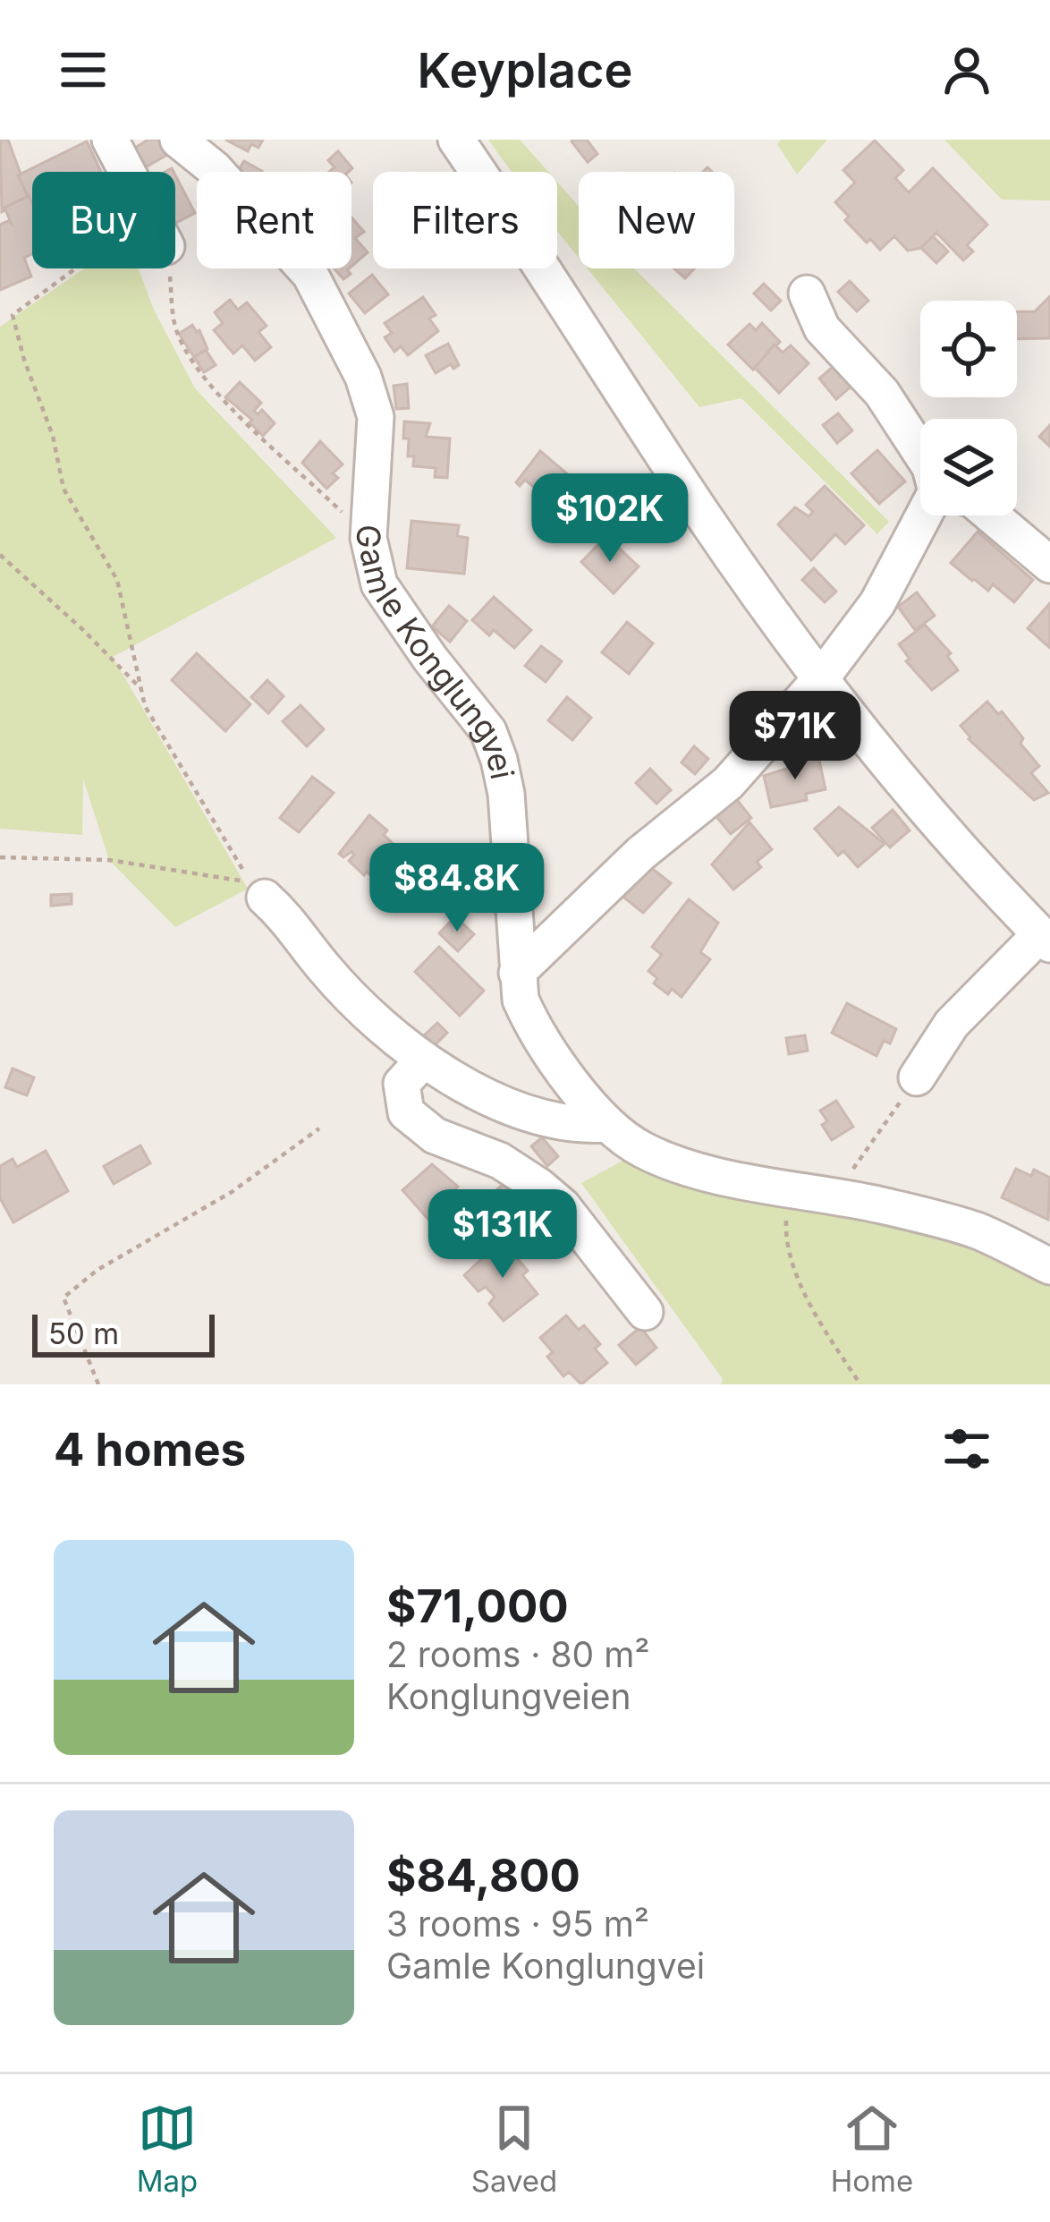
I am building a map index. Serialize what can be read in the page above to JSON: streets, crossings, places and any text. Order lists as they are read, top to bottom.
{
  "streets": {
    "street": ["Gamle Konglungvei"]
  },
  "scale_bar": "50 m",
  "page": {
    "header": "Keyplace",
    "chip": [
      "Buy",
      "Rent",
      "Filters",
      "New"
    ],
    "price": [
      "$102K",
      "$71K",
      "$84.8K",
      "$131K"
    ],
    "scale": "50 m",
    "heading": "4 homes",
    "list": [
      {
        "name": "$71,000",
        "note": "2 rooms · 80 m² · Konglungveien"
      },
      {
        "name": "$84,800",
        "note": "3 rooms · 95 m² · Gamle Konglungvei"
      }
    ],
    "tabs": ["Map", "Saved", "Home"]
  }
}
